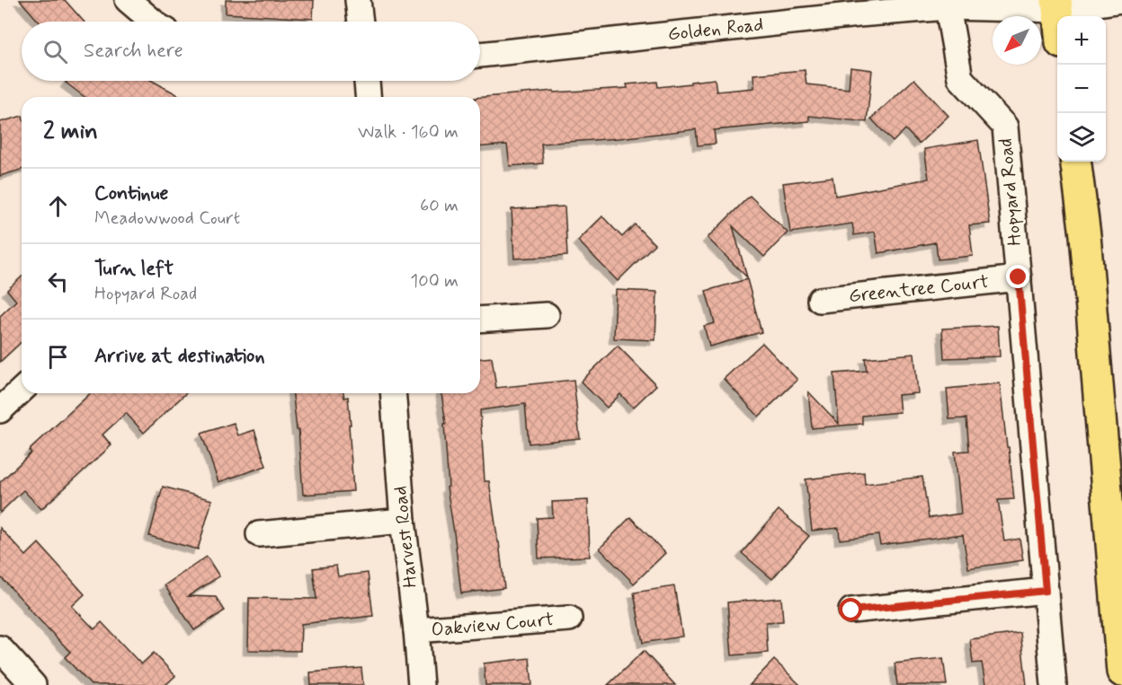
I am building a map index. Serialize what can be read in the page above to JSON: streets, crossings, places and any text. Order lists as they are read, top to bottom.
{
  "streets": {
    "street": [
      "Golden Road",
      "Hopyard Road",
      "Greentree Court",
      "Harvest Road",
      "Oakview Court"
    ]
  },
  "crossings": [
    ["Golden Road", "Hopyard Road"],
    ["Hopyard Road", "Greentree Court"],
    ["Harvest Road", "Oakview Court"]
  ],
  "north": "bottom left",
  "page": {
    "map_buttons": ["+", "−"],
    "search": "Search here",
    "heading": ["2 min", "Walk · 160 m"],
    "list": [
      ["Continue", "Meadowwood Court", "60 m"],
      ["Turn left", "Hopyard Road", "100 m"],
      "Arrive at destination"
    ]
  }
}
